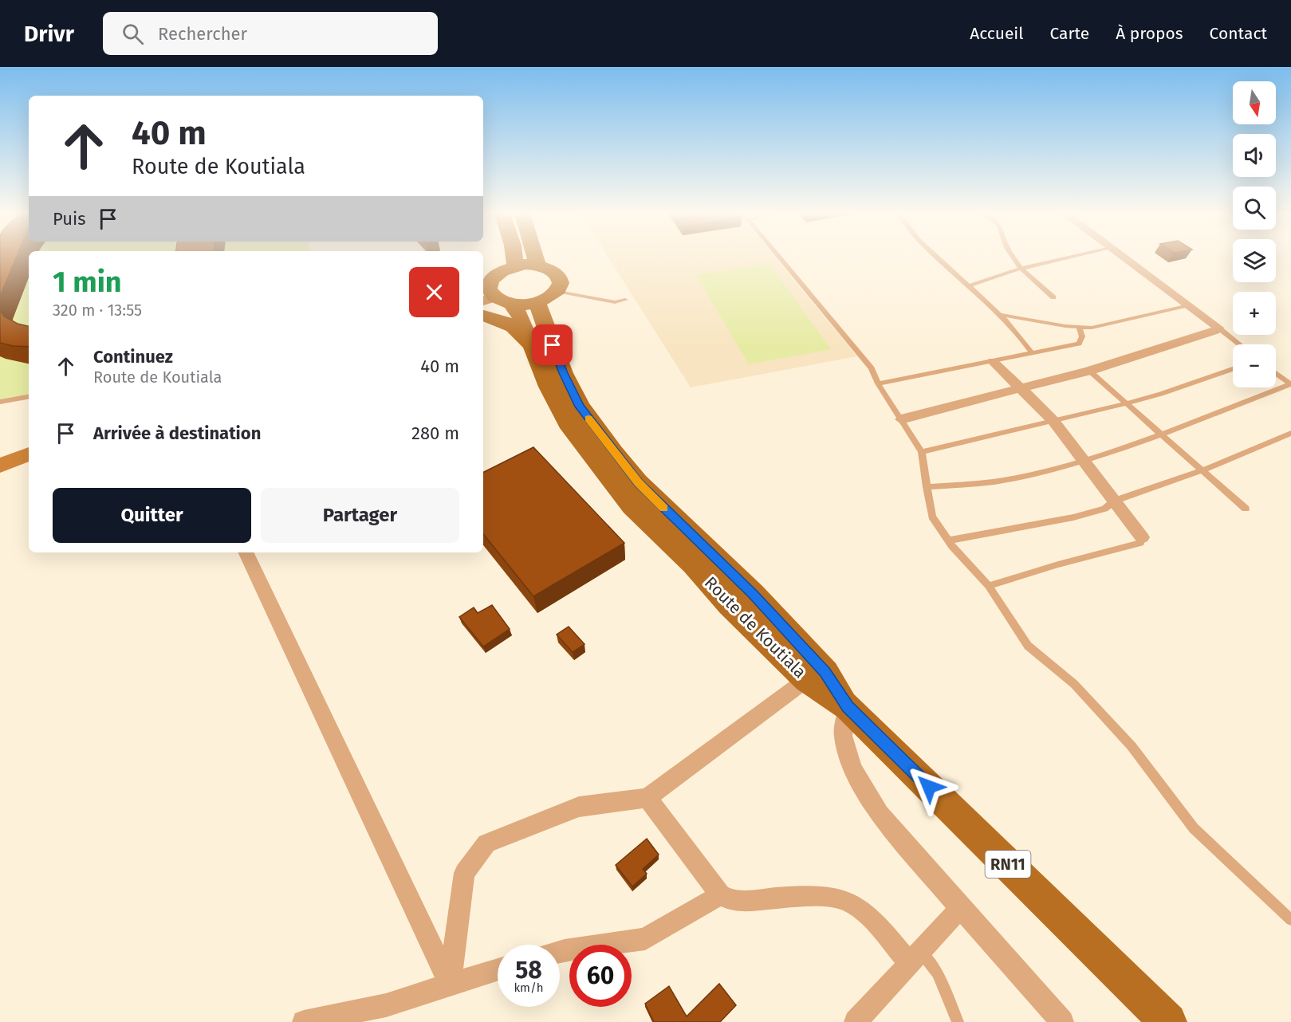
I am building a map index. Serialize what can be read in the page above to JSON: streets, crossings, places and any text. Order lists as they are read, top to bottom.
{
  "streets": {
    "main road": ["Route de Koutiala", "RN11"]
  },
  "crossings": [
    ["Route de Koutiala", "RN11"]
  ],
  "north": "bottom",
  "page": {
    "header": "Drivr",
    "search": "Rechercher",
    "nav": [
      "Accueil",
      "Carte",
      "À propos",
      "Contact"
    ],
    "map_buttons": ["+", "−"],
    "turn": ["40 m", "Route de Koutiala"],
    "then": "Puis",
    "heading": ["1 min", "320 m · 13:55"],
    "list": [
      {
        "name": "Continuez",
        "note": "Route de Koutiala",
        "value": "40 m"
      },
      {
        "name": "Arrivée à destination",
        "value": "280 m"
      }
    ],
    "buttons": ["Quitter", "Partager"],
    "speed": "58 km/h",
    "limit": "60"
  }
}
